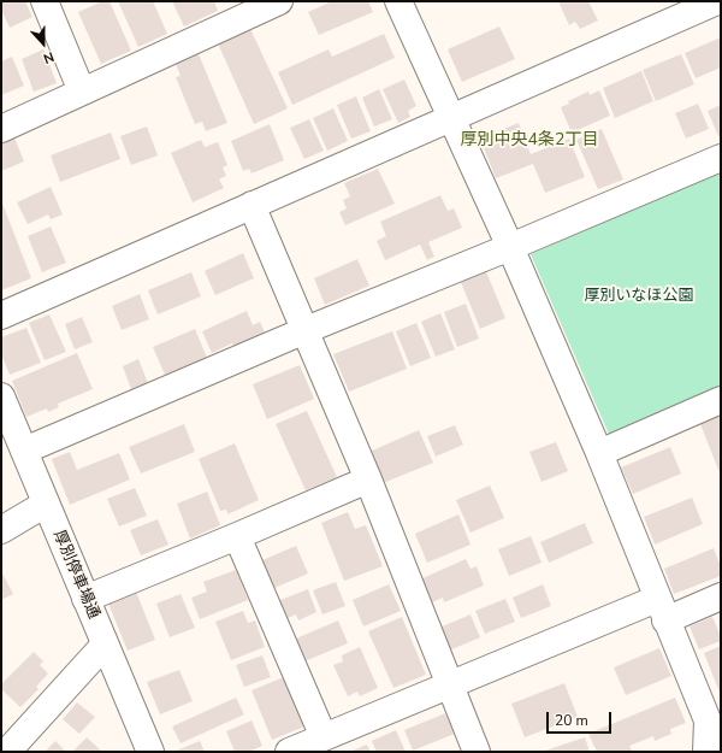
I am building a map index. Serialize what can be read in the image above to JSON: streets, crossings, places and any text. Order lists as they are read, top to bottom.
{
  "streets": {
    "street": ["厚別停車場通"]
  },
  "districts": ["厚別中央4条2丁目"],
  "parks": ["厚別いなほ公園"],
  "scale_bar": "20 m",
  "north": "bottom"
}
